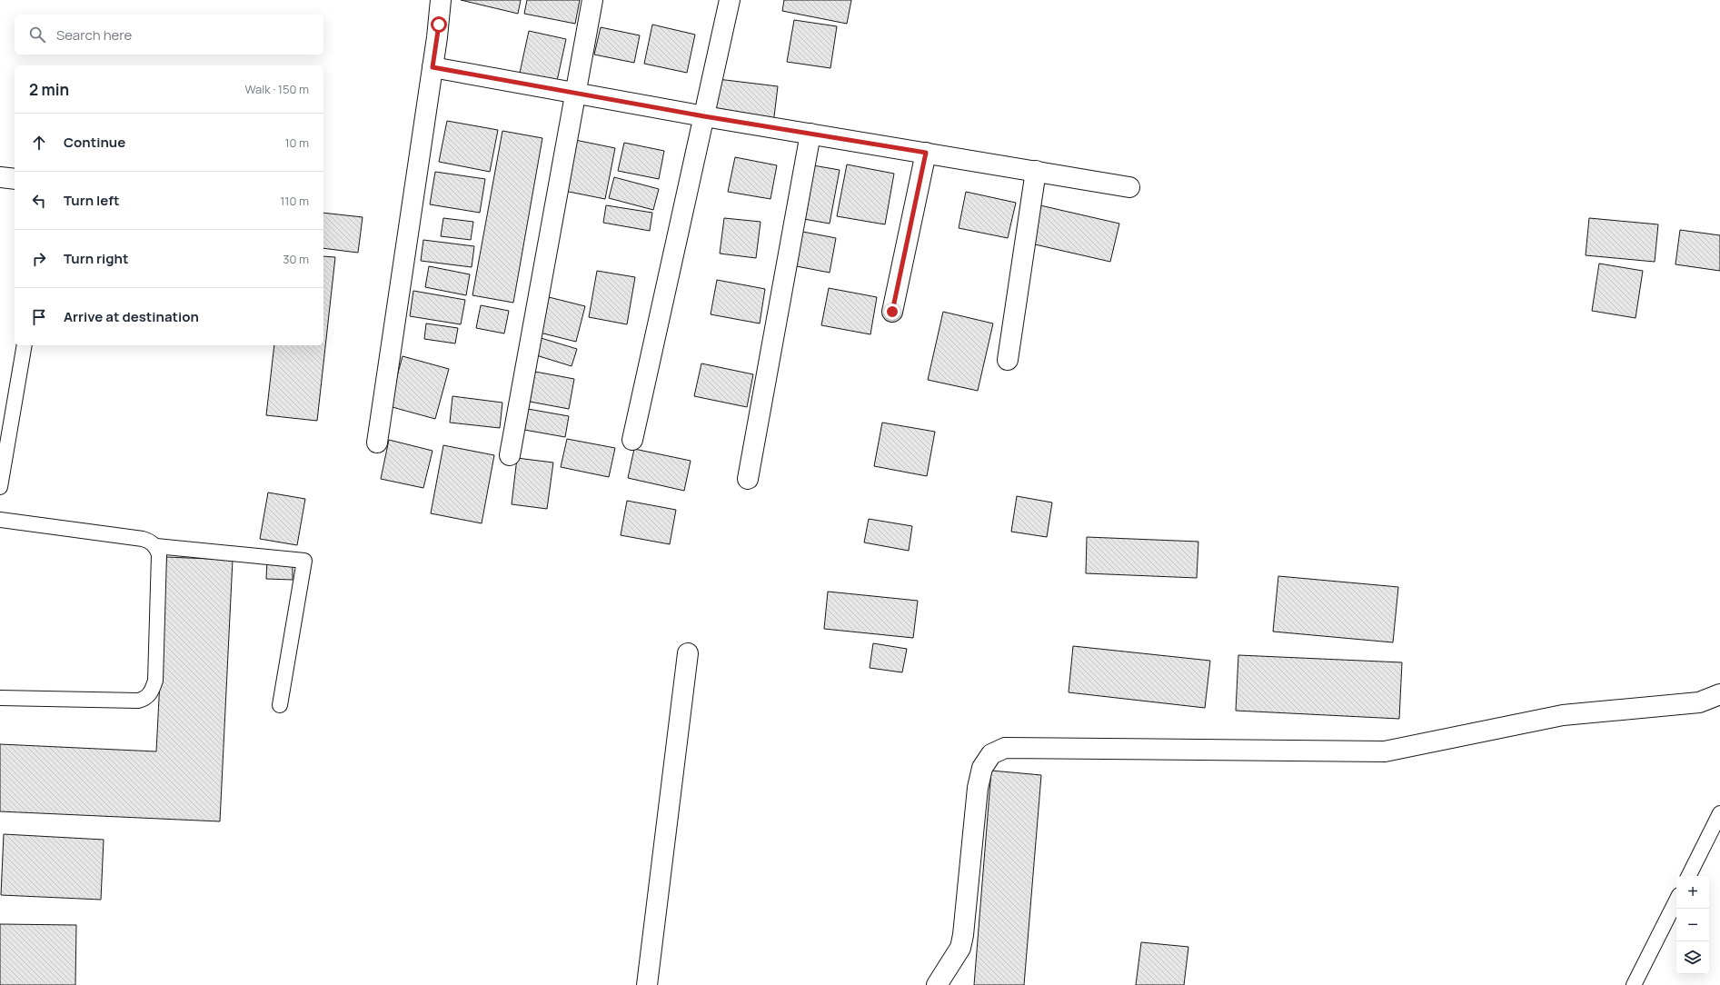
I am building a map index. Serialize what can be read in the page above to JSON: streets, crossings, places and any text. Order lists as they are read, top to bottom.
{
  "page": {
    "search": "Search here",
    "heading": ["2 min", "Walk · 150 m"],
    "list": [
      ["Continue", "10 m"],
      ["Turn left", "110 m"],
      ["Turn right", "30 m"],
      "Arrive at destination"
    ],
    "map_buttons": ["+", "−"]
  }
}
